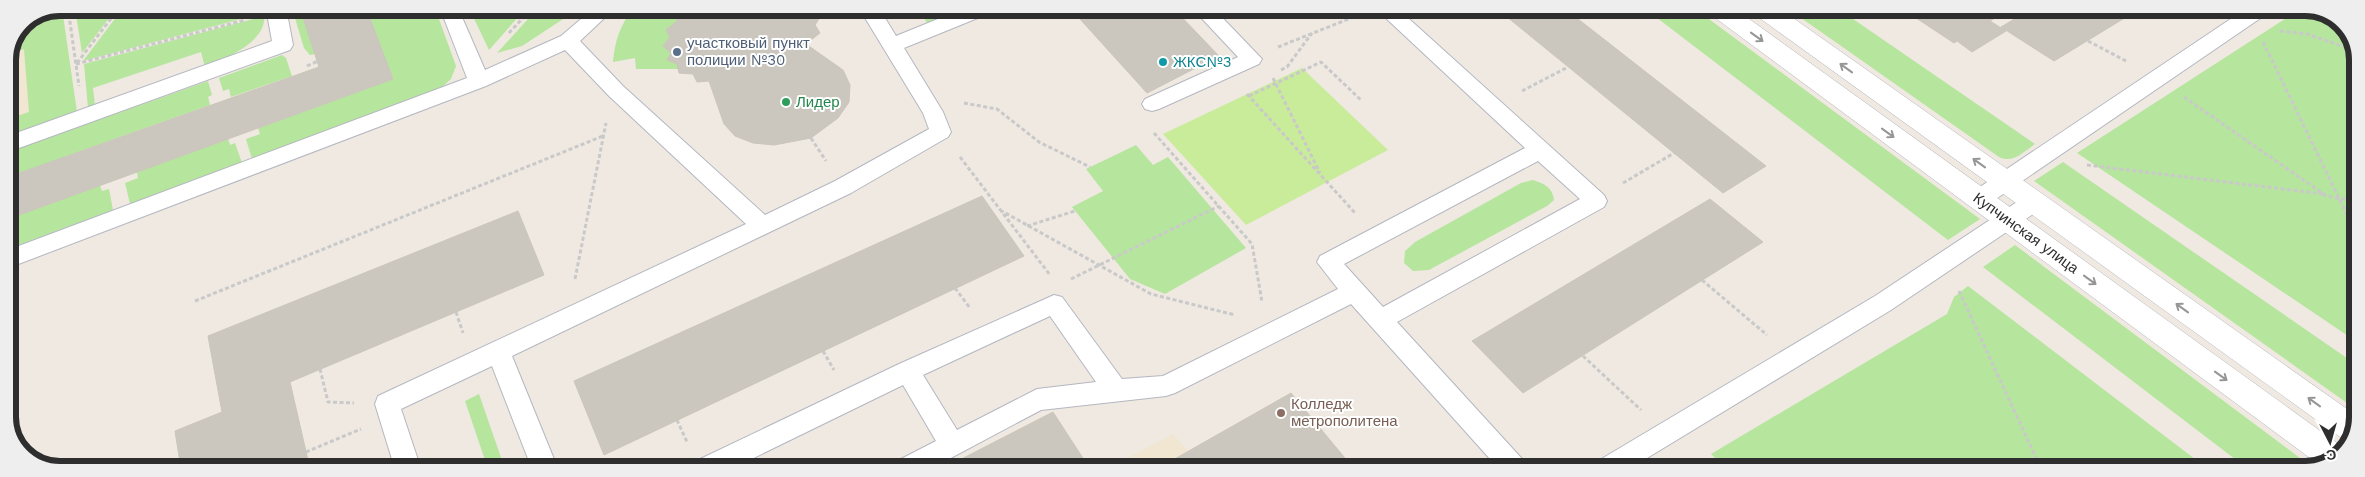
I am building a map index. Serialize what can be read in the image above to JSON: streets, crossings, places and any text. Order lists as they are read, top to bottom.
{
  "streets": {
    "street": ["Купчинская улица"]
  },
  "places": [
    "участковый пункт полиции №30",
    "ЖКС№3",
    "Лидер",
    "Колледж метрополитена"
  ],
  "north": "bottom"
}
